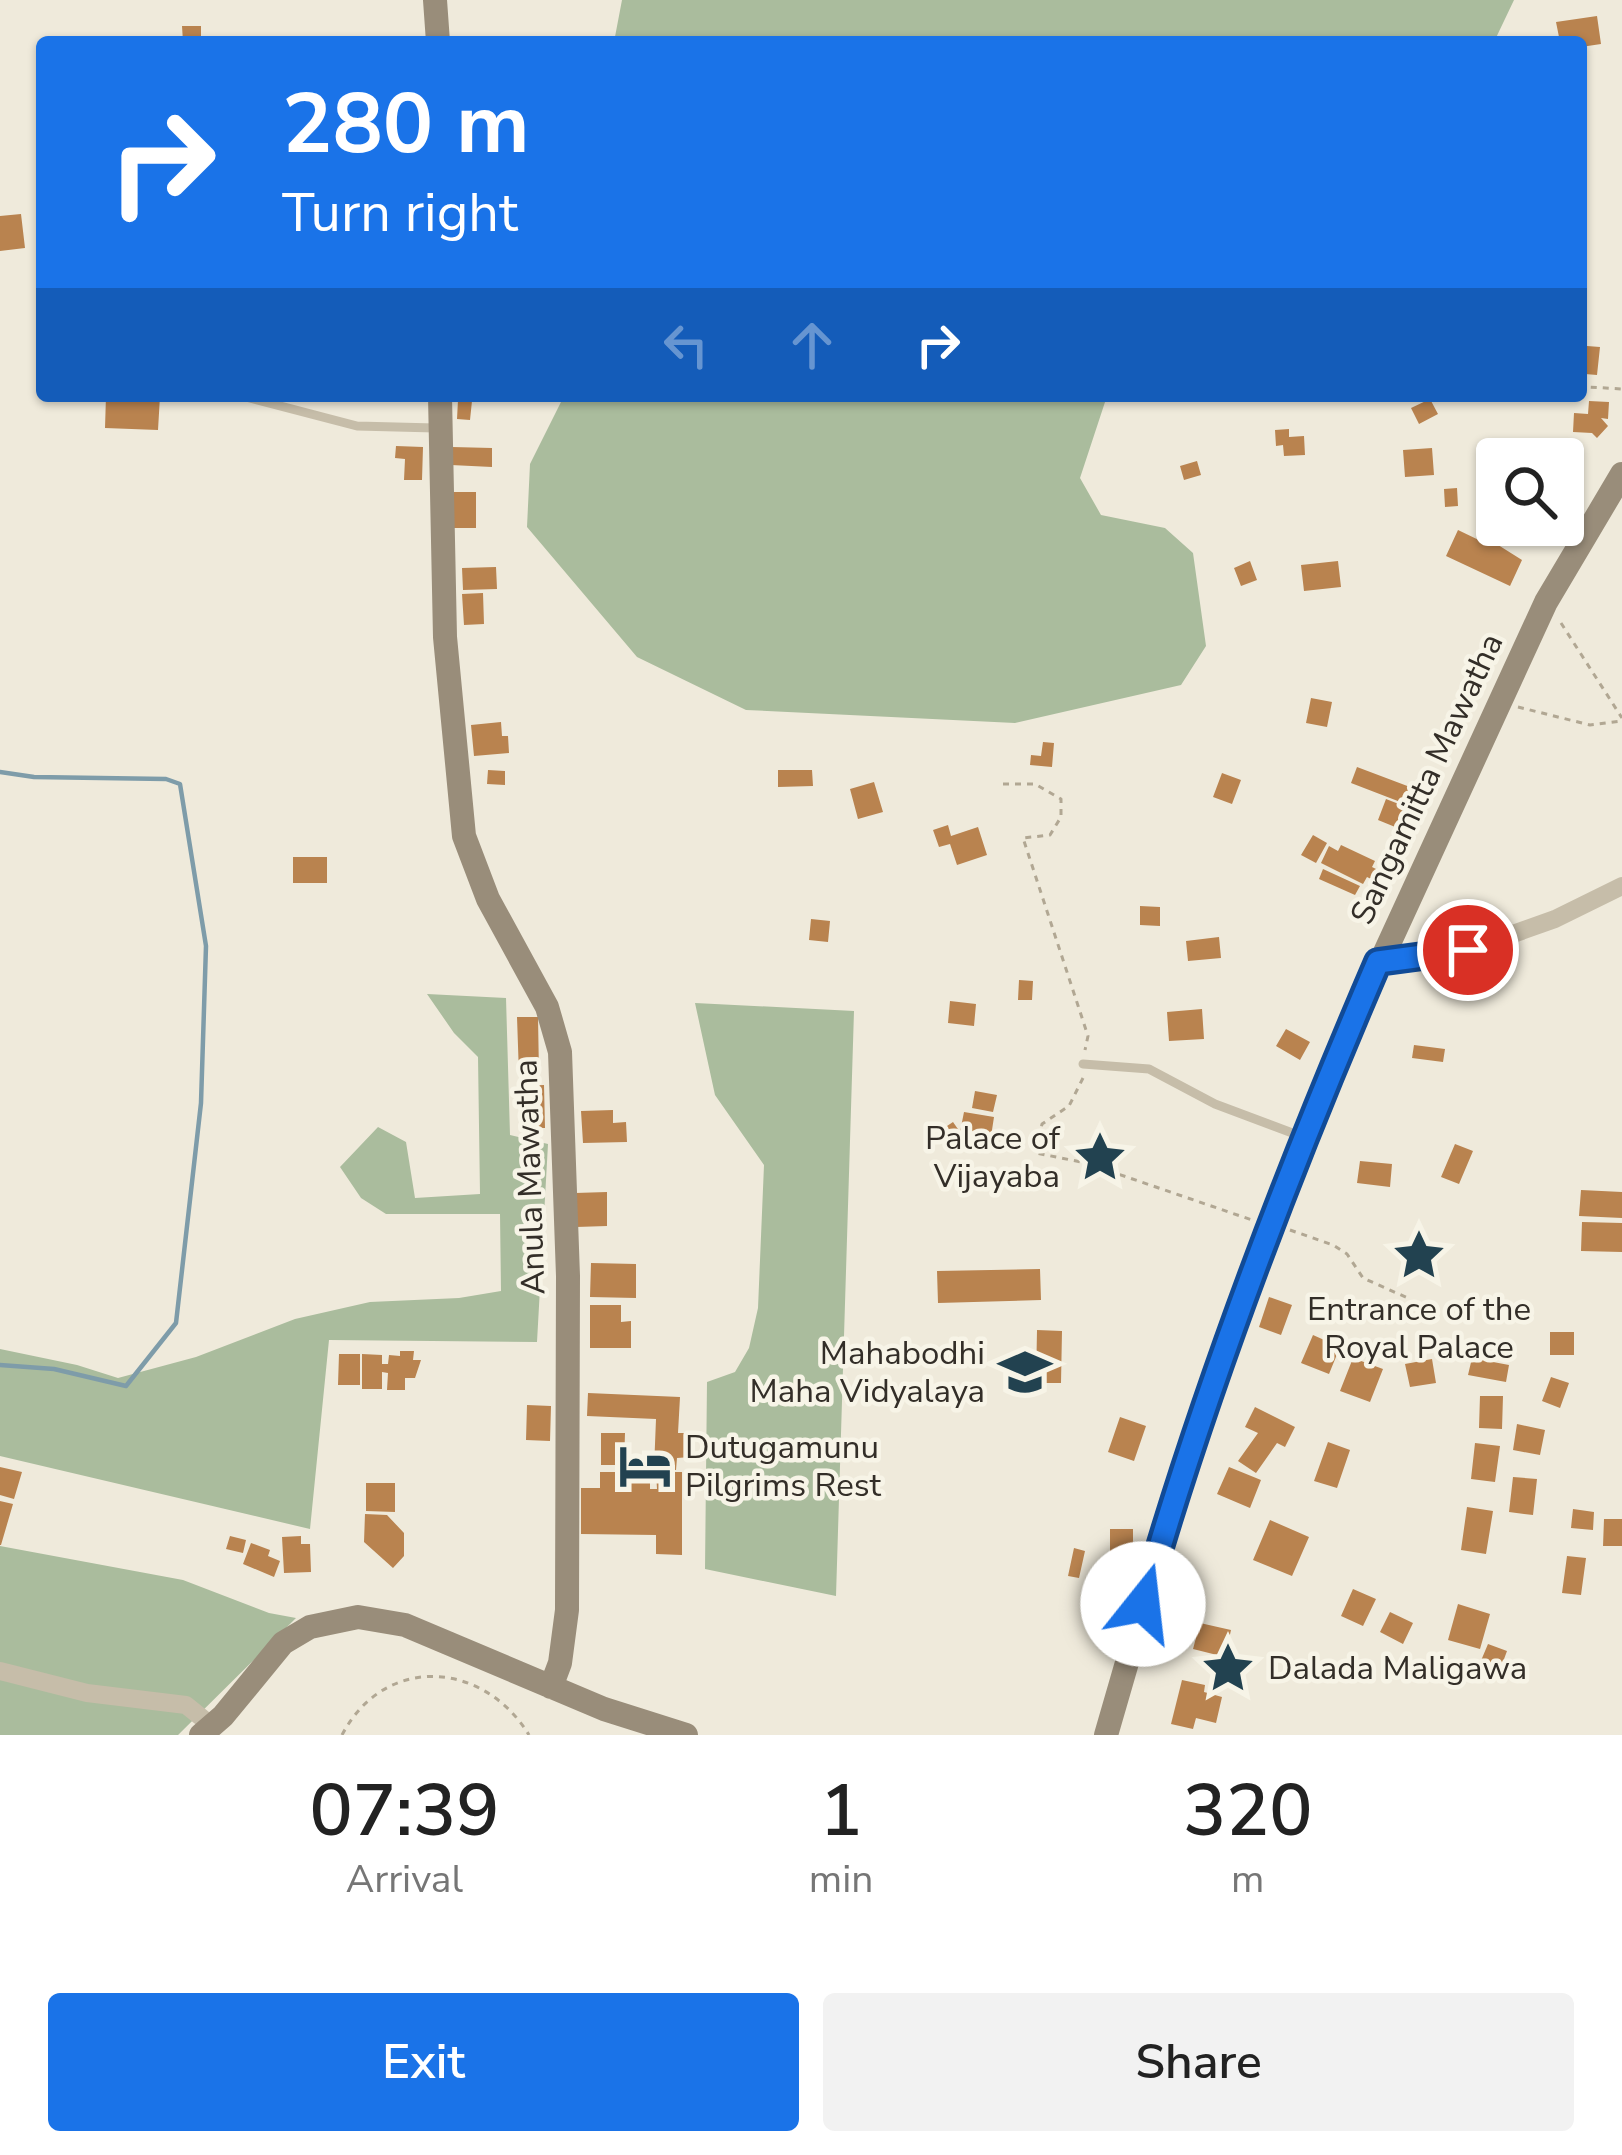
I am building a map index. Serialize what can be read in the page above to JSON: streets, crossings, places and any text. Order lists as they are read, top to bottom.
{
  "streets": {
    "main road": ["Sangamitta Mawatha", "Anula Mawatha"]
  },
  "places": {
    "place": ["Palace of Vijayaba", "Entrance of the Royal Palace", "Dalada Maligawa"],
    "school or university": ["Mahabodhi Maha Vidyalaya"],
    "hotel": ["Dutugamunu Pilgrims Rest"]
  },
  "page": {
    "turn": ["280 m", "Turn right"],
    "eta": [
      "07:39",
      "Arrival",
      "1",
      "min",
      "320",
      "m"
    ],
    "buttons": ["Exit", "Share"]
  }
}
